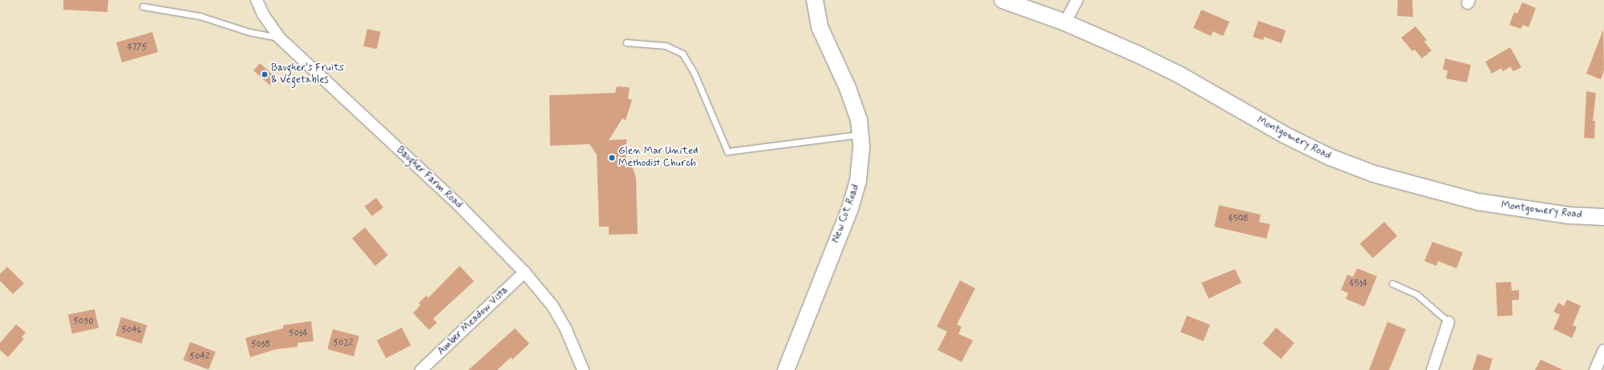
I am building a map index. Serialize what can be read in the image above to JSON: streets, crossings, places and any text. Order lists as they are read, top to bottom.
{
  "streets": {
    "main road": ["Montgomery Road", "New Cut Road"],
    "street": ["Baugher Farm Road", "Amber Meadow Vista"]
  },
  "crossings": [
    ["Baugher Farm Road", "Amber Meadow Vista"]
  ],
  "places": ["Baugher's Fruits & Vegetables", "Glen Mar United Methodist Church"],
  "house_numbers": [
    "4775",
    "4508",
    "4534",
    "5050",
    "5046",
    "5034",
    "5022",
    "5038",
    "5042"
  ]
}
